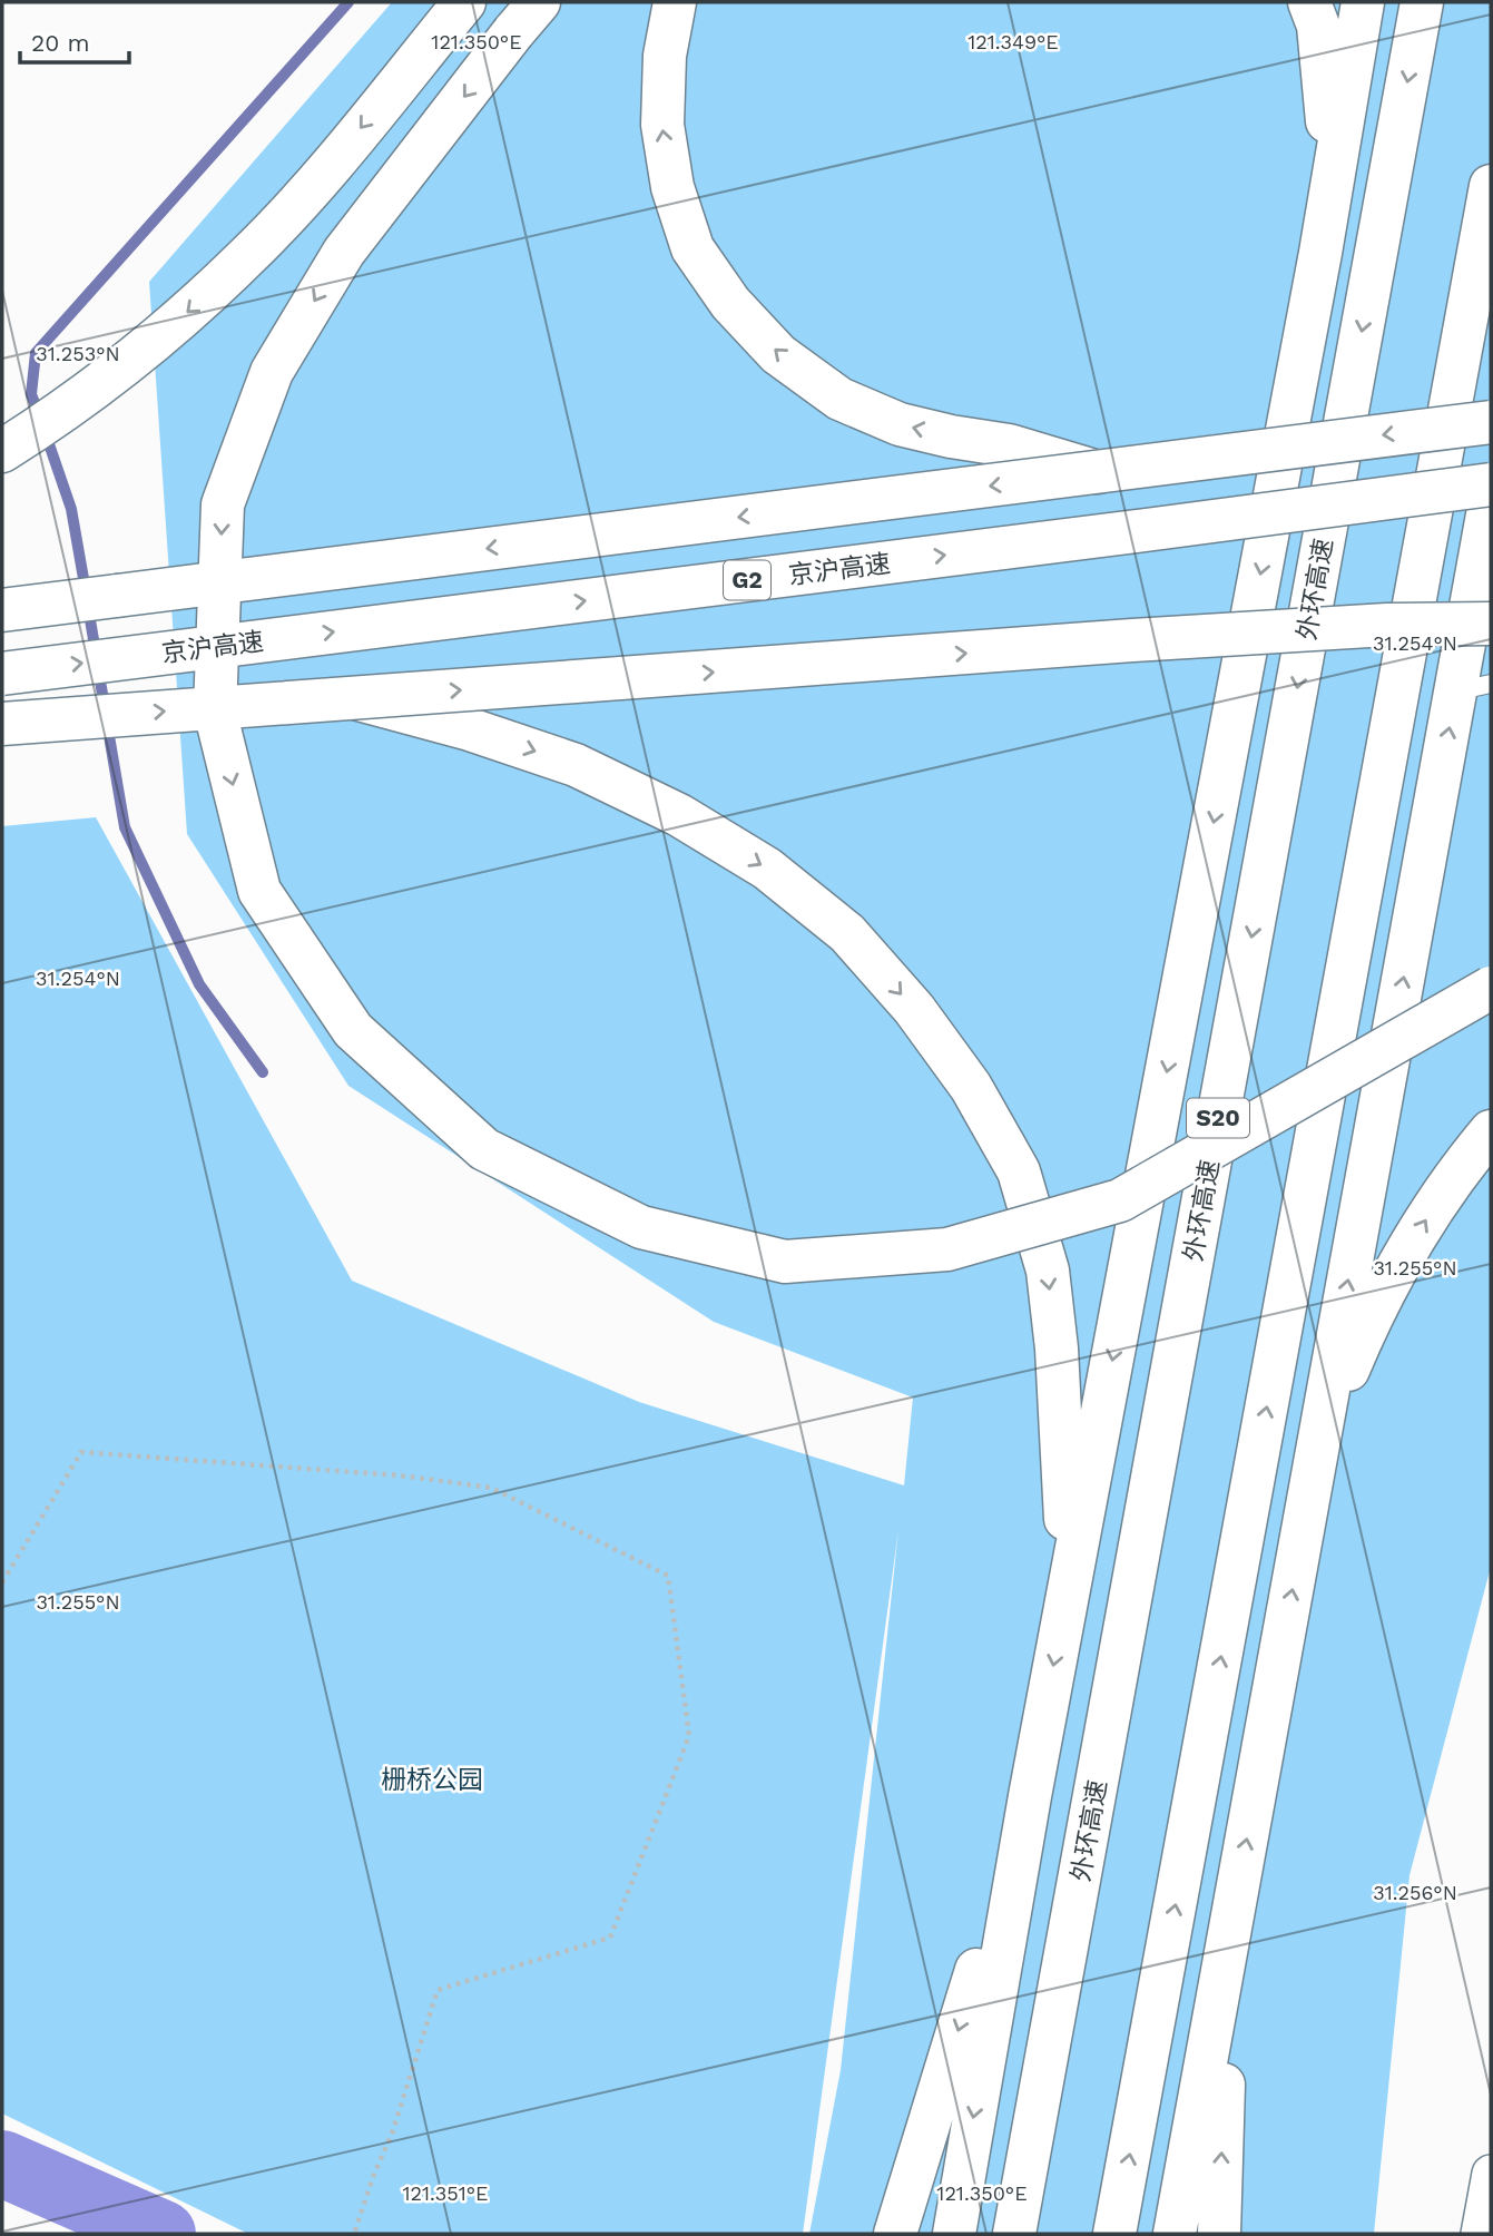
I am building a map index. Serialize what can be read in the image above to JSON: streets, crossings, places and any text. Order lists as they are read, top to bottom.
{
  "streets": {
    "highway": [
      "京沪高速",
      "G2",
      "外环高速",
      "S20"
    ]
  },
  "parks": ["栅桥公园"],
  "scale_bar": "20 m",
  "coordinates": [
    "121.350°E",
    "121.349°E",
    "31.253°N",
    "31.254°N",
    "31.255°N",
    "31.256°N",
    "121.351°E"
  ]
}
